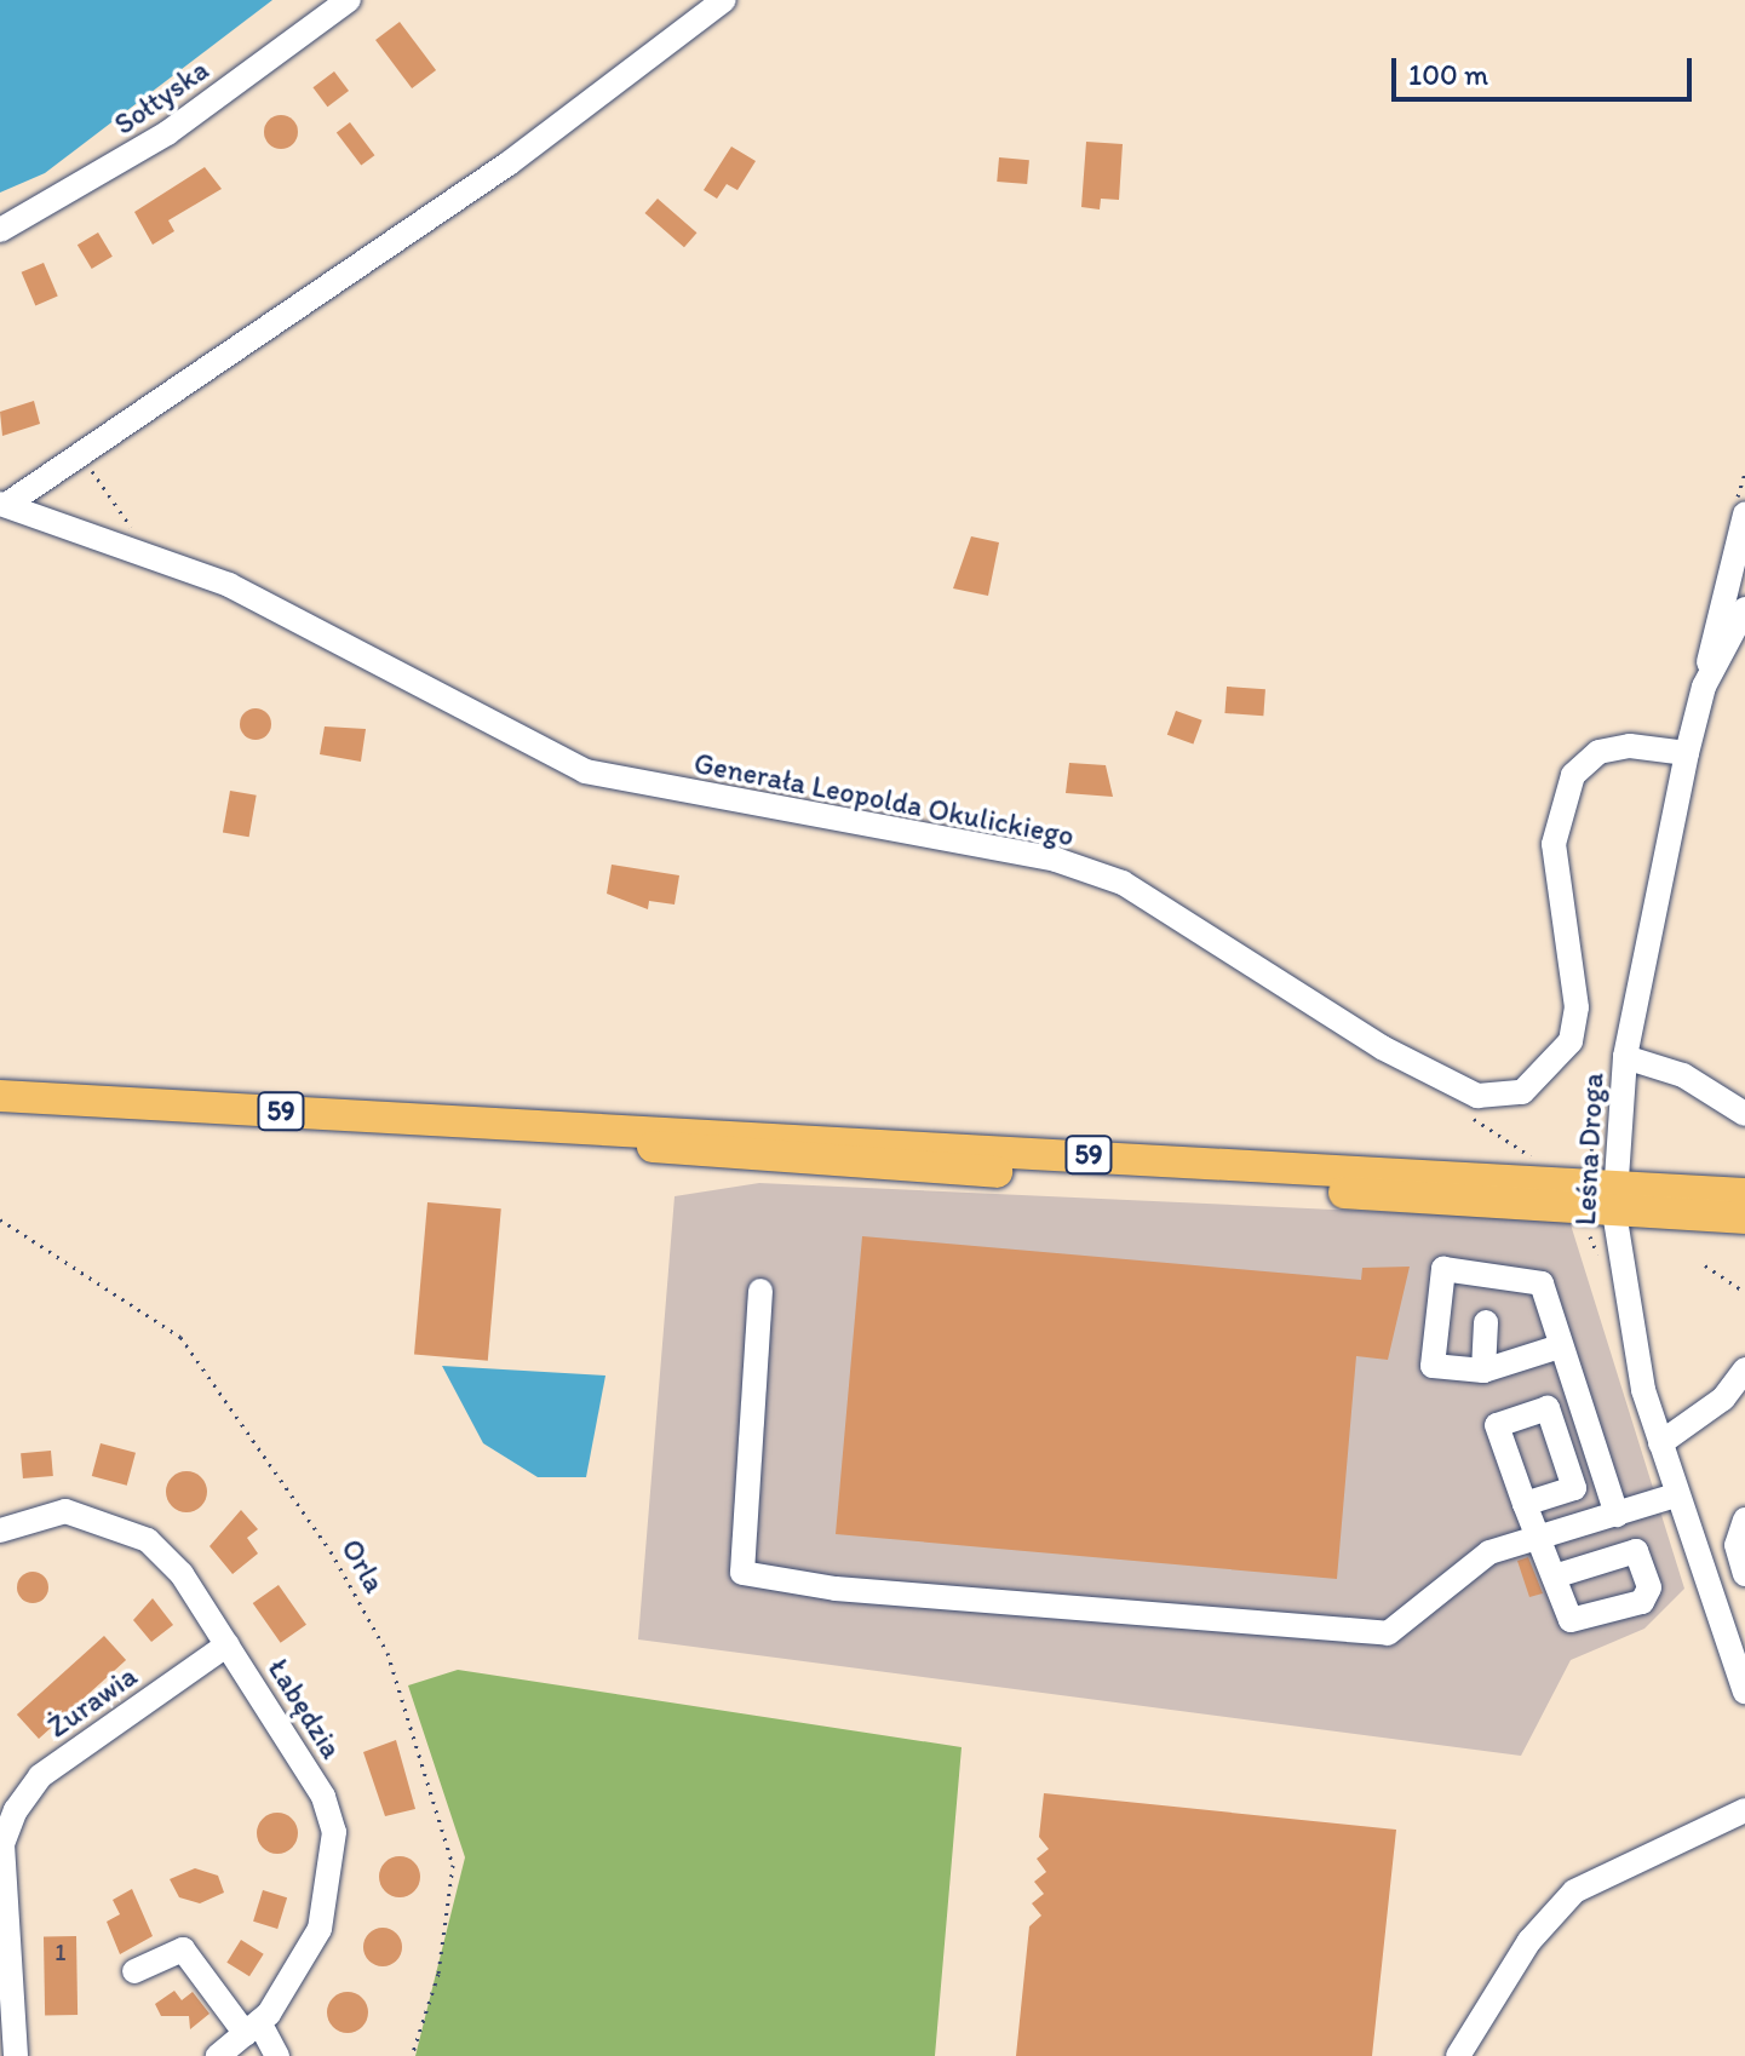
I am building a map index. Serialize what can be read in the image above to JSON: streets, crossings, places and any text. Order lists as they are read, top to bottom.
{
  "streets": {
    "main road": ["59"],
    "street": [
      "Sołtyska",
      "Generała Leopolda Okulickiego",
      "Leśna Droga",
      "Żurawia",
      "Łabędzia"
    ],
    "path": ["Orla"]
  },
  "crossings": [
    ["Generała Leopolda Okulickiego", "Leśna Droga"],
    ["59", "Leśna Droga"],
    ["Żurawia", "Łabędzia"]
  ],
  "house_numbers": ["1"],
  "scale_bar": "100 m"
}
